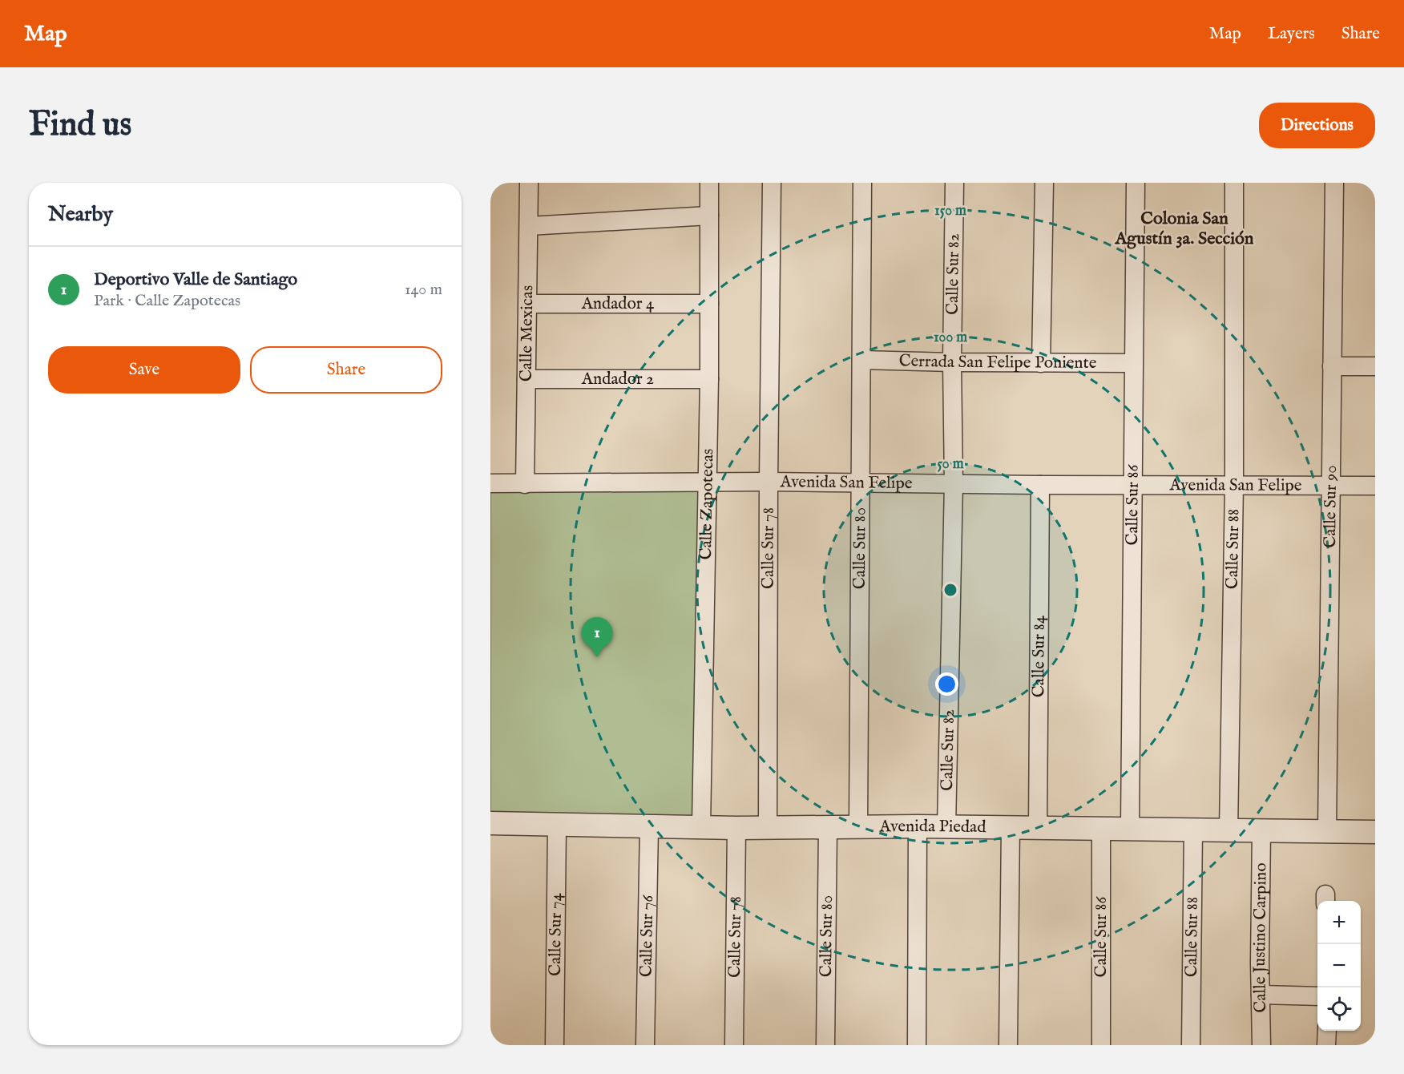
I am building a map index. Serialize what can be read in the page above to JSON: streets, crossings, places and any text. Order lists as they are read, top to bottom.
{
  "streets": {
    "street": [
      "Calle Sur 82",
      "Andador 4",
      "Calle Mexicas",
      "Cerrada San Felipe Poniente",
      "Andador 2",
      "Avenida San Felipe",
      "Calle Zapotecas",
      "Calle Sur 86",
      "Calle Sur 90",
      "Calle Sur 78",
      "Calle Sur 80",
      "Calle Sur 88",
      "Calle Sur 84",
      "Avenida Piedad",
      "Calle Sur 74",
      "Calle Sur 76",
      "Calle Justino Carpino"
    ]
  },
  "crossings": [
    ["Calle Sur 82", "Cerrada San Felipe Poniente"],
    ["Calle Sur 82", "Avenida San Felipe"],
    ["Calle Sur 82", "Avenida Piedad"],
    ["Andador 4", "Calle Mexicas"],
    ["Andador 4", "Calle Zapotecas"],
    ["Calle Mexicas", "Andador 2"],
    ["Calle Mexicas", "Avenida San Felipe"],
    ["Cerrada San Felipe Poniente", "Calle Sur 86"],
    ["Cerrada San Felipe Poniente", "Calle Sur 80"],
    ["Andador 2", "Calle Zapotecas"],
    ["Avenida San Felipe", "Calle Zapotecas"],
    ["Avenida San Felipe", "Calle Sur 86"],
    ["Avenida San Felipe", "Calle Sur 90"],
    ["Avenida San Felipe", "Calle Sur 78"],
    ["Avenida San Felipe", "Calle Sur 80"],
    ["Avenida San Felipe", "Calle Sur 88"],
    ["Avenida San Felipe", "Calle Sur 84"],
    ["Calle Zapotecas", "Avenida Piedad"],
    ["Calle Sur 86", "Avenida Piedad"],
    ["Calle Sur 90", "Avenida Piedad"],
    ["Calle Sur 78", "Avenida Piedad"],
    ["Calle Sur 80", "Avenida Piedad"],
    ["Calle Sur 88", "Avenida Piedad"],
    ["Calle Sur 84", "Avenida Piedad"],
    ["Avenida Piedad", "Calle Sur 74"],
    ["Avenida Piedad", "Calle Sur 76"],
    ["Avenida Piedad", "Calle Justino Carpino"]
  ],
  "districts": ["Colonia San Agustín 3a. Sección"],
  "page": {
    "header": "Map",
    "nav": ["Map", "Layers", "Share"],
    "buttons": [
      "Directions",
      ["Save", "Share"]
    ],
    "title": "Find us",
    "heading": "Nearby",
    "list": [
      {
        "mark": "1",
        "name": "Deportivo Valle de Santiago",
        "note": "Park · Calle Zapotecas",
        "value": "140 m"
      }
    ],
    "pins": "1",
    "map_buttons": ["+", "−"]
  },
  "rings": ["150 m", "100 m", "50 m"]
}
